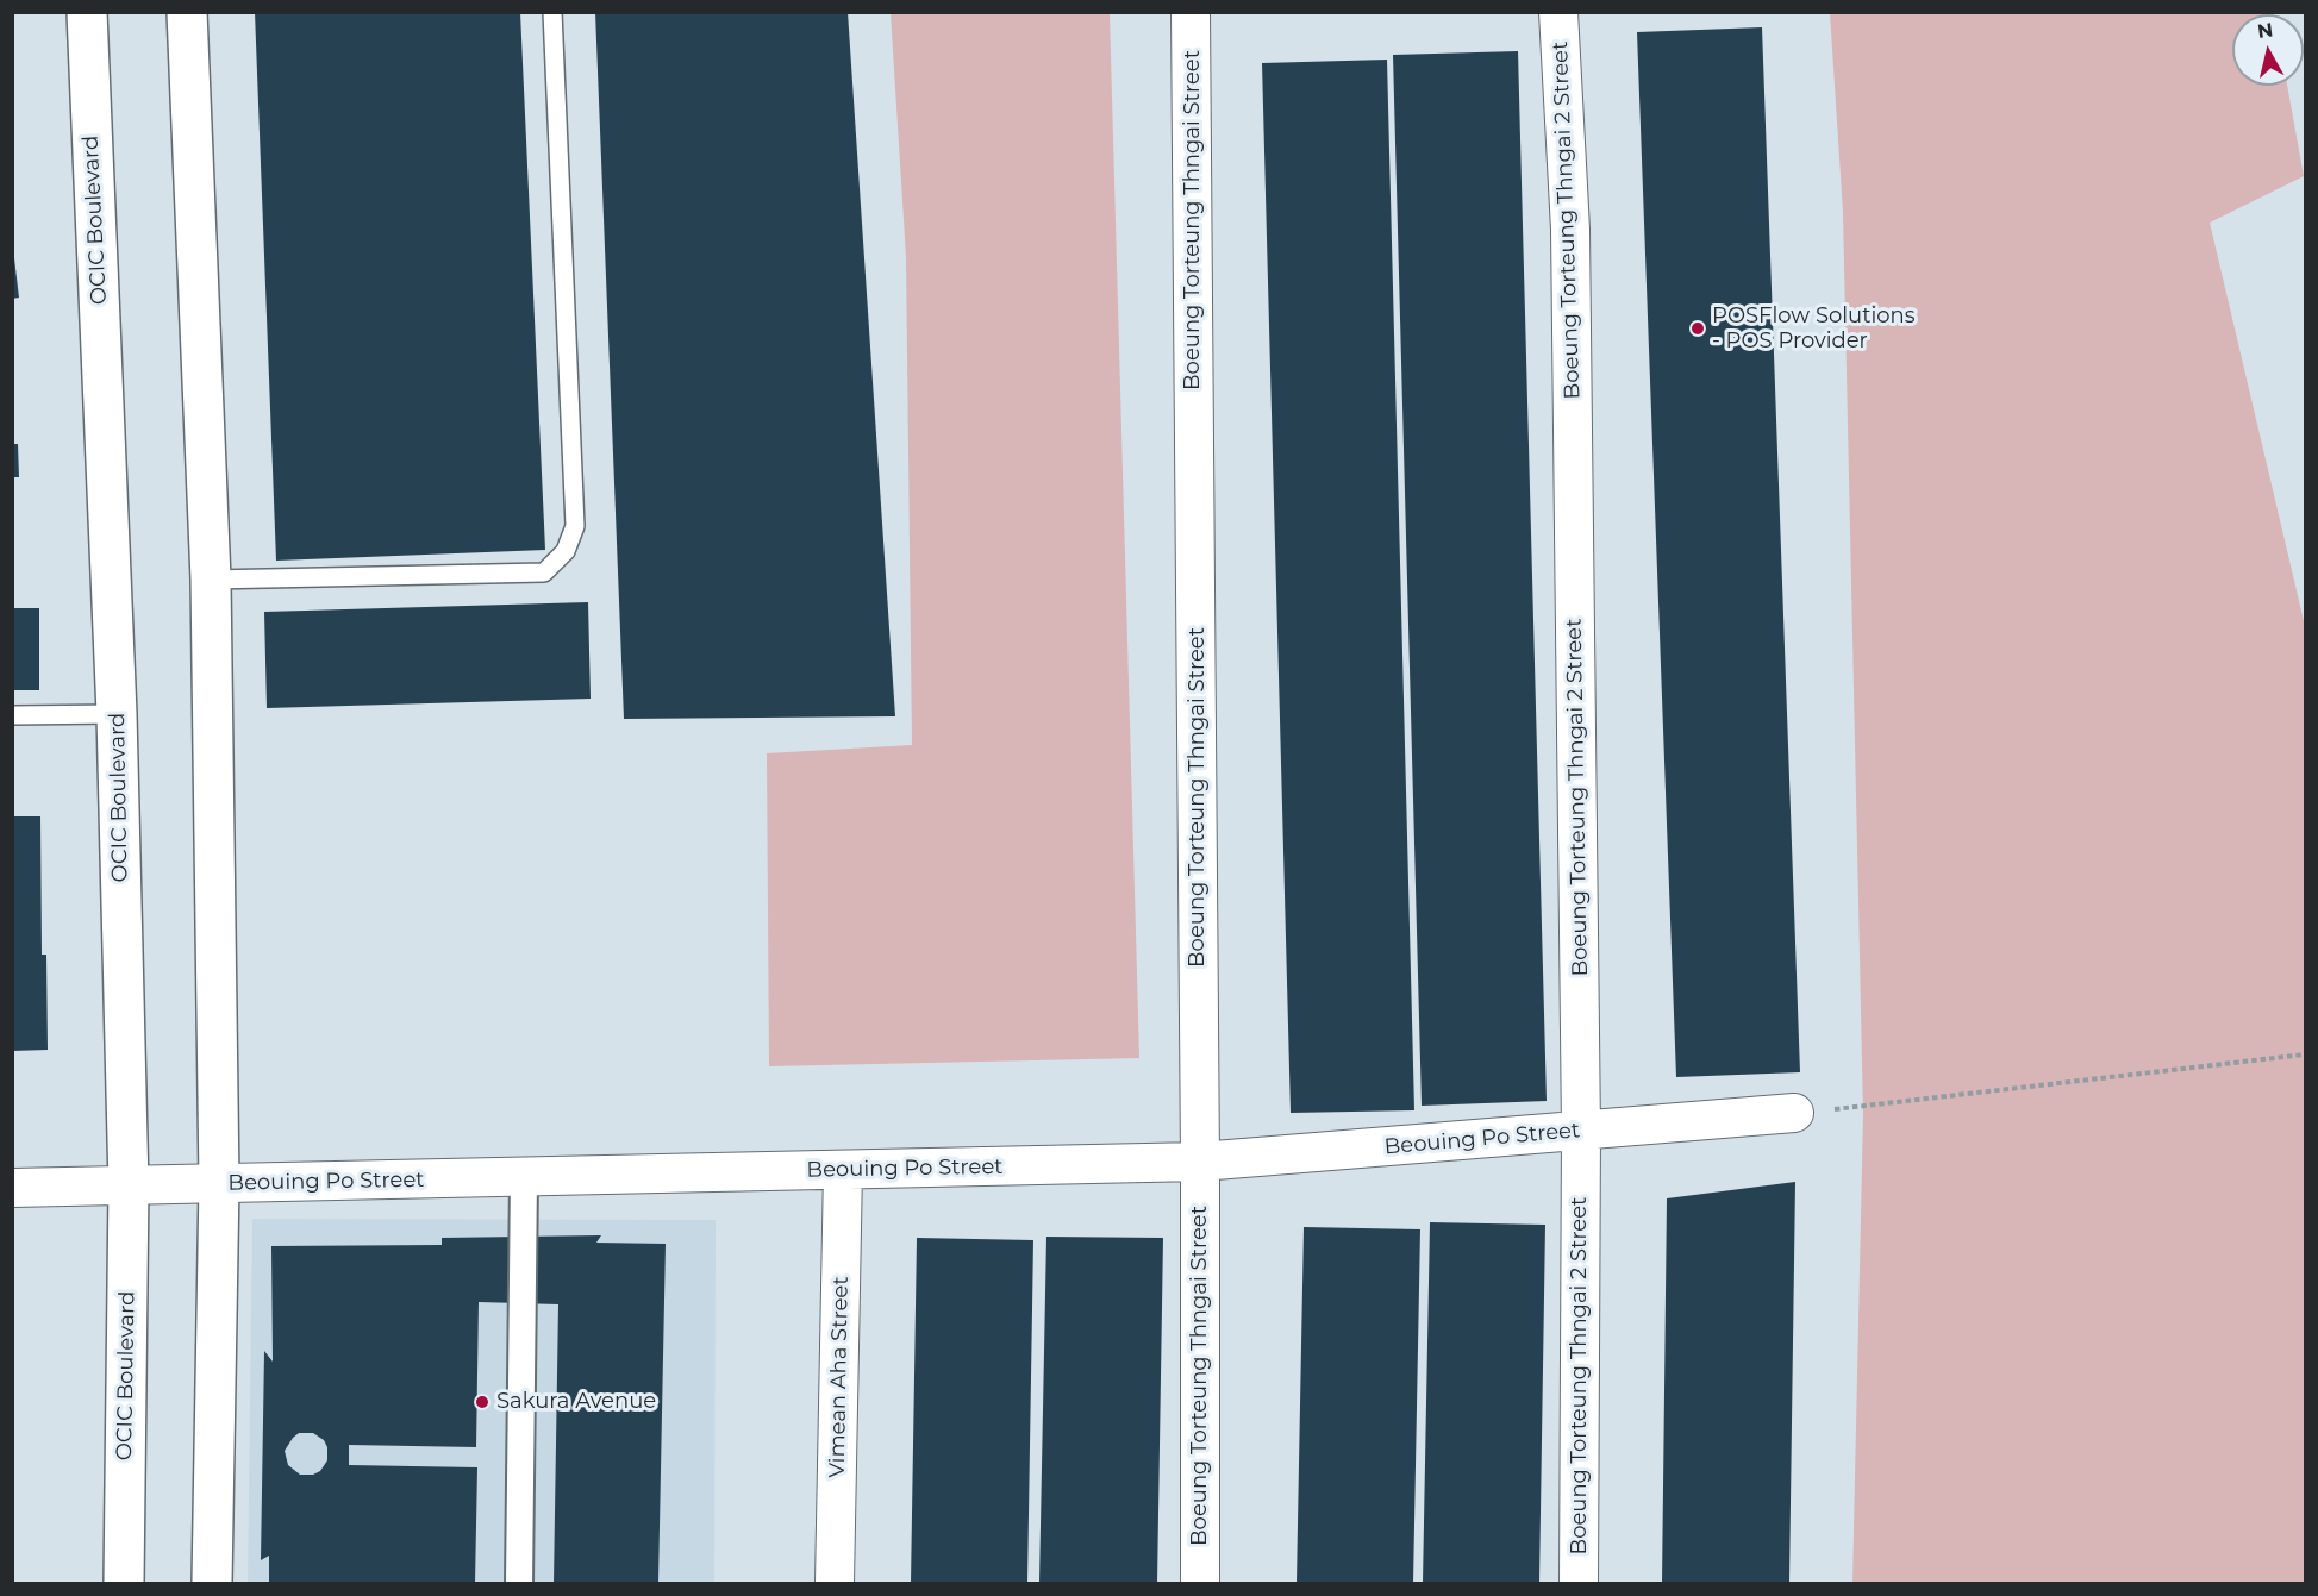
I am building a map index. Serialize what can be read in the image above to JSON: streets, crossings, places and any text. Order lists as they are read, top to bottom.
{
  "streets": {
    "street": [
      "OCIC Boulevard",
      "Boeung Torteung Thngai Street",
      "Boeung Torteung Thngai 2 Street",
      "Beouing Po Street",
      "Vimean Aha Street"
    ]
  },
  "crossings": [
    ["OCIC Boulevard", "Beouing Po Street"],
    ["Boeung Torteung Thngai Street", "Beouing Po Street"],
    ["Boeung Torteung Thngai 2 Street", "Beouing Po Street"],
    ["Beouing Po Street", "Vimean Aha Street"]
  ],
  "places": ["POSFlow Solutions - POS Provider", "Sakura Avenue"],
  "north": "top"
}
